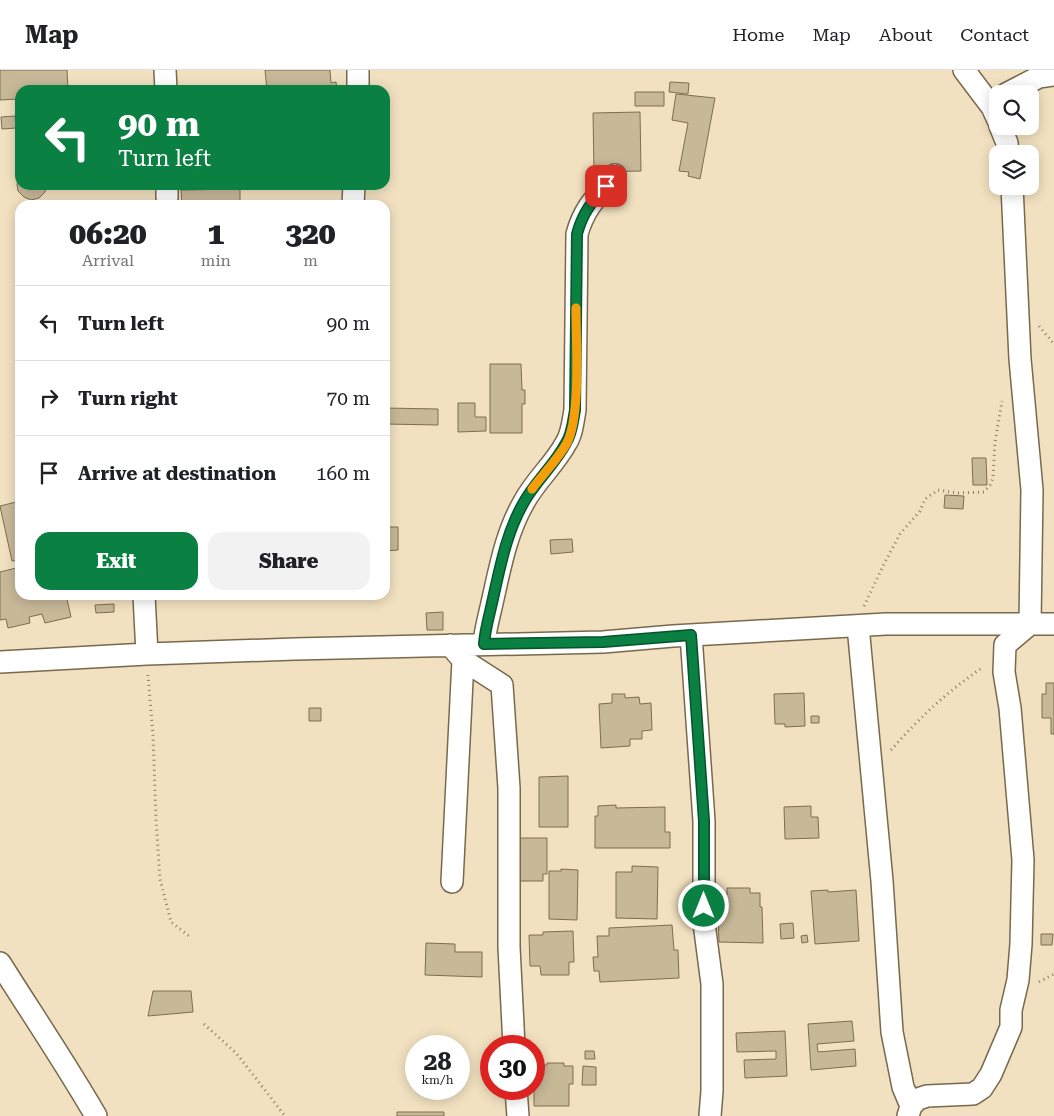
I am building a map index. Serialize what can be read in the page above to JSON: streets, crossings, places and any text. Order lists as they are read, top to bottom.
{
  "page": {
    "header": "Map",
    "nav": [
      "Home",
      "Map",
      "About",
      "Contact"
    ],
    "turn": ["90 m", "Turn left"],
    "eta": [
      "06:20",
      "Arrival",
      "1",
      "min",
      "320",
      "m"
    ],
    "list": [
      {
        "name": "Turn left",
        "value": "90 m"
      },
      {
        "name": "Turn right",
        "value": "70 m"
      },
      {
        "name": "Arrive at destination",
        "value": "160 m"
      }
    ],
    "buttons": ["Exit", "Share"],
    "speed": "28 km/h",
    "limit": "30"
  }
}
